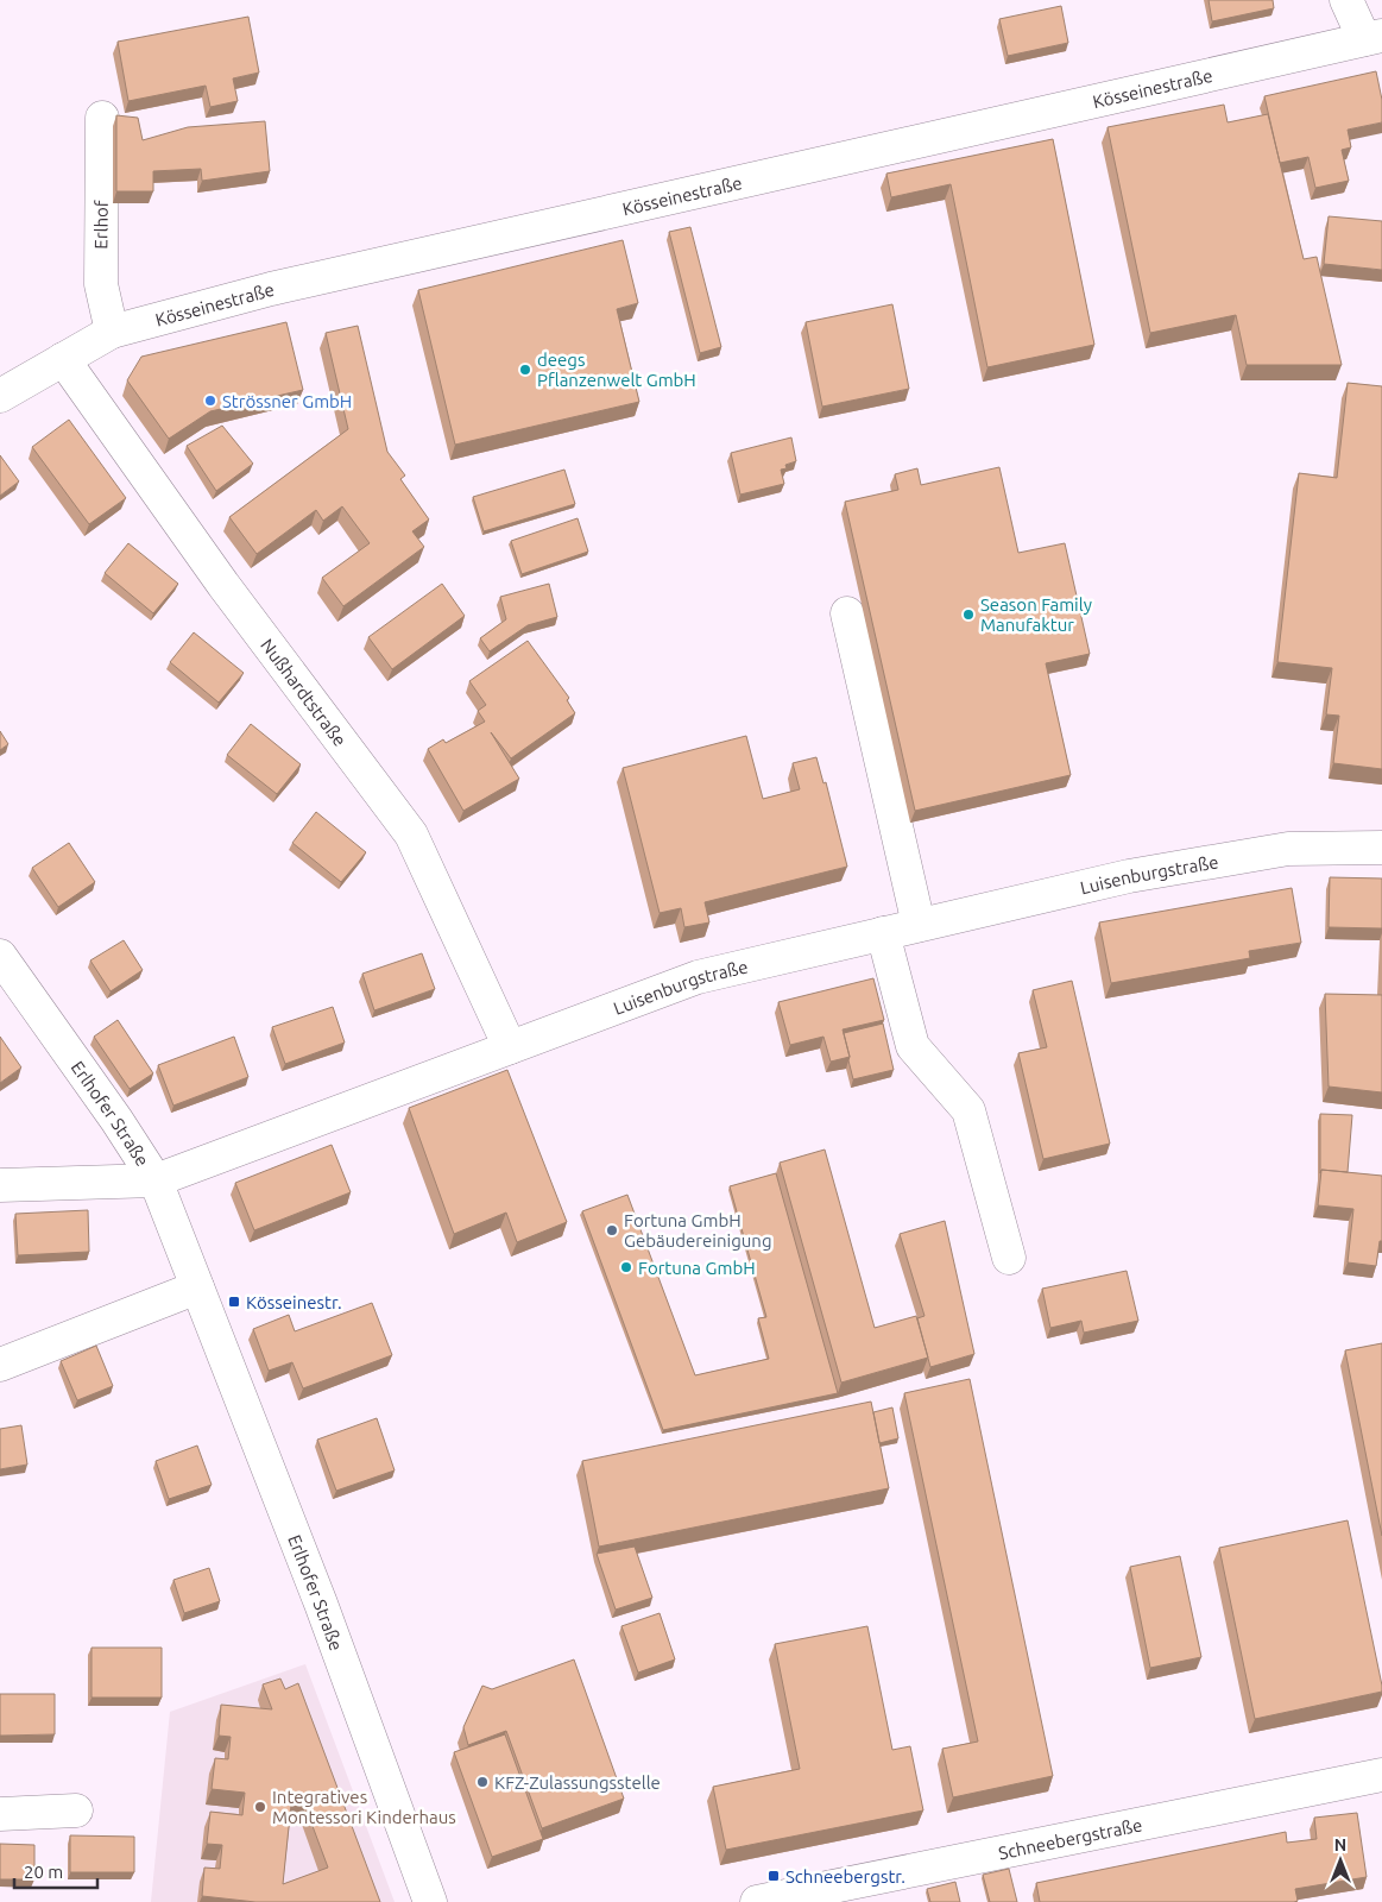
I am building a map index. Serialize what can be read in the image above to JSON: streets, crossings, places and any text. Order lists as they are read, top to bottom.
{
  "streets": {
    "street": [
      "Kösseinestraße",
      "Erlhof",
      "Nußhardtstraße",
      "Luisenburgstraße",
      "Erlhofer Straße",
      "Schneebergstraße"
    ]
  },
  "crossings": [
    ["Kösseinestraße", "Erlhof"],
    ["Kösseinestraße", "Nußhardtstraße"],
    ["Nußhardtstraße", "Luisenburgstraße"],
    ["Luisenburgstraße", "Erlhofer Straße"]
  ],
  "places": {
    "other": [
      "deegs Pflanzenwelt GmbH",
      "Strössner GmbH",
      "Season Family Manufaktur",
      "Fortuna GmbH Gebäudereinigung",
      "Fortuna GmbH",
      "KFZ-Zulassungsstelle",
      "Integratives Montessori Kinderhaus"
    ],
    "transit": ["Kösseinestr.", "Schneebergstr."]
  },
  "scale_bar": "20 m",
  "north": "top"
}
